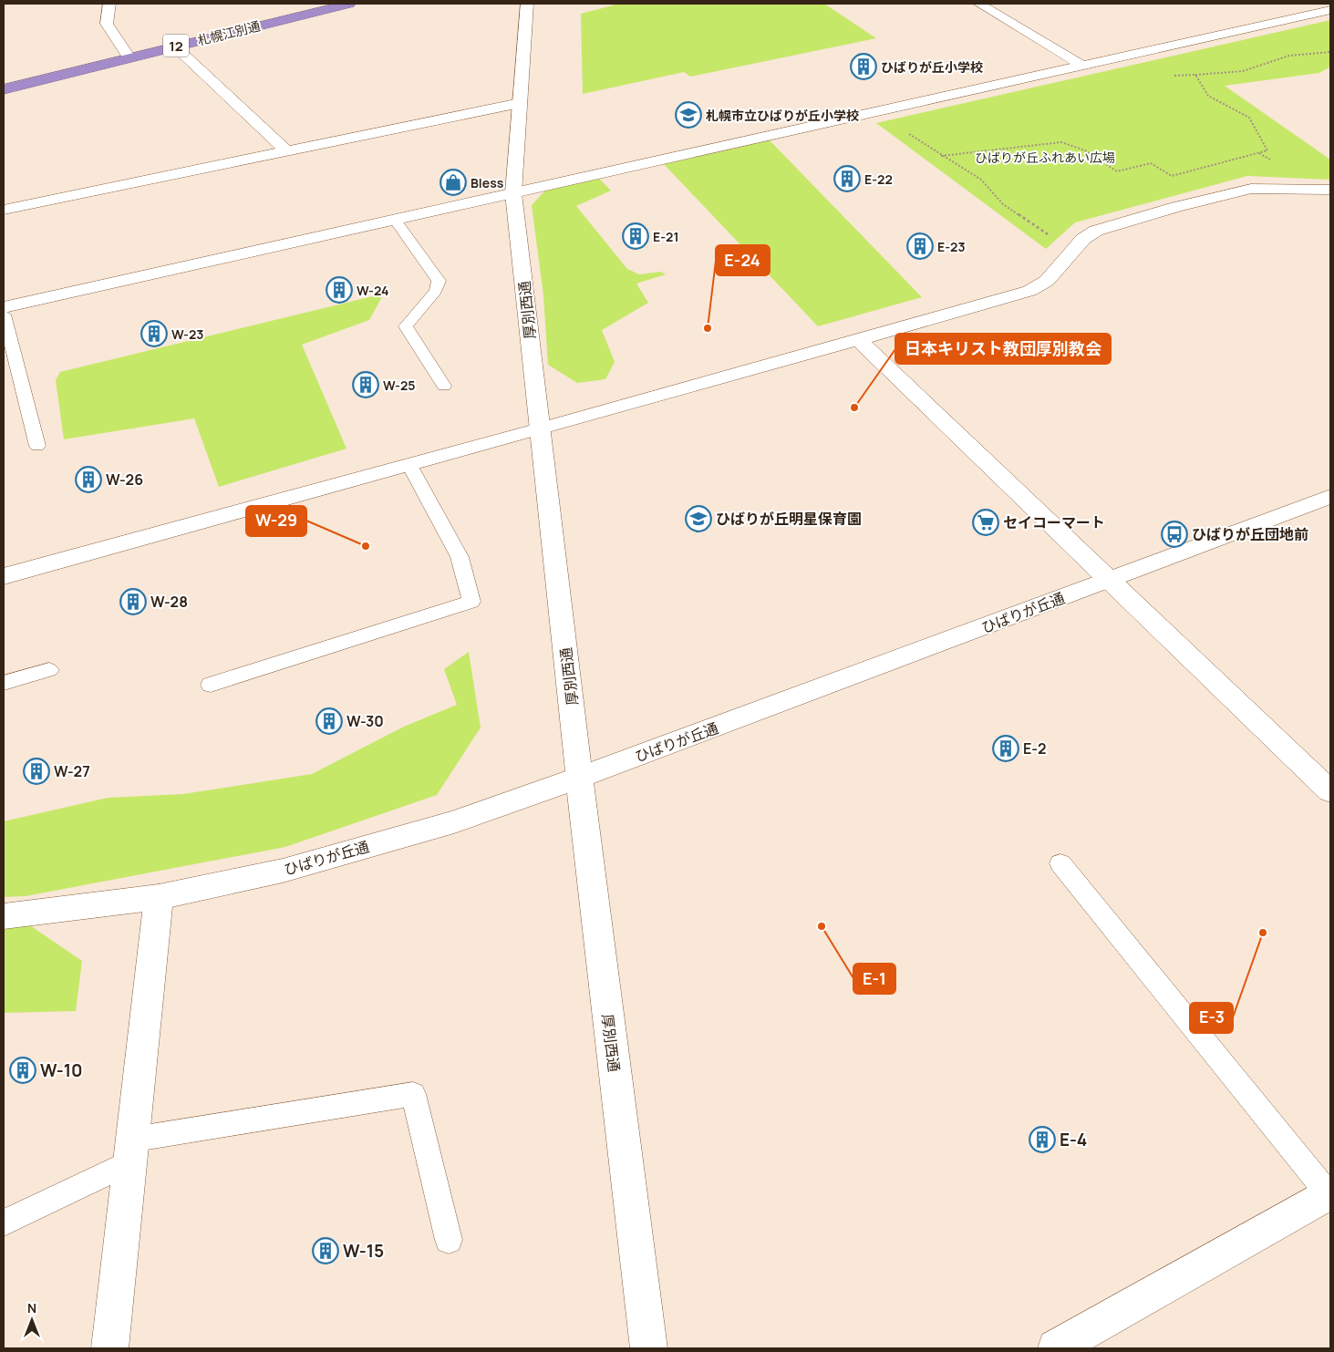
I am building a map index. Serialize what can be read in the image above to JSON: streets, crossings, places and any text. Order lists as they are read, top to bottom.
{
  "streets": {
    "highway": ["札幌江別通", "12"],
    "street": ["厚別西通", "ひばりが丘通"]
  },
  "crossings": [
    ["厚別西通", "ひばりが丘通"]
  ],
  "parks": ["ひばりが丘ふれあい広場"],
  "places": {
    "building": [
      "ひばりが丘小学校",
      "E-22",
      "E-21",
      "E-23",
      "W-24",
      "W-23",
      "W-25",
      "W-26",
      "W-28",
      "W-30",
      "E-2",
      "W-27",
      "W-10",
      "E-4",
      "W-15"
    ],
    "school or university": ["札幌市立ひばりが丘小学校", "ひばりが丘明星保育園"],
    "shop": ["Bless"],
    "other": [
      "E-24",
      "日本キリスト教団厚別教会",
      "W-29",
      "E-1",
      "E-3"
    ],
    "supermarket": ["セイコーマート"],
    "bus stop": ["ひばりが丘団地前"]
  },
  "north": "top"
}
